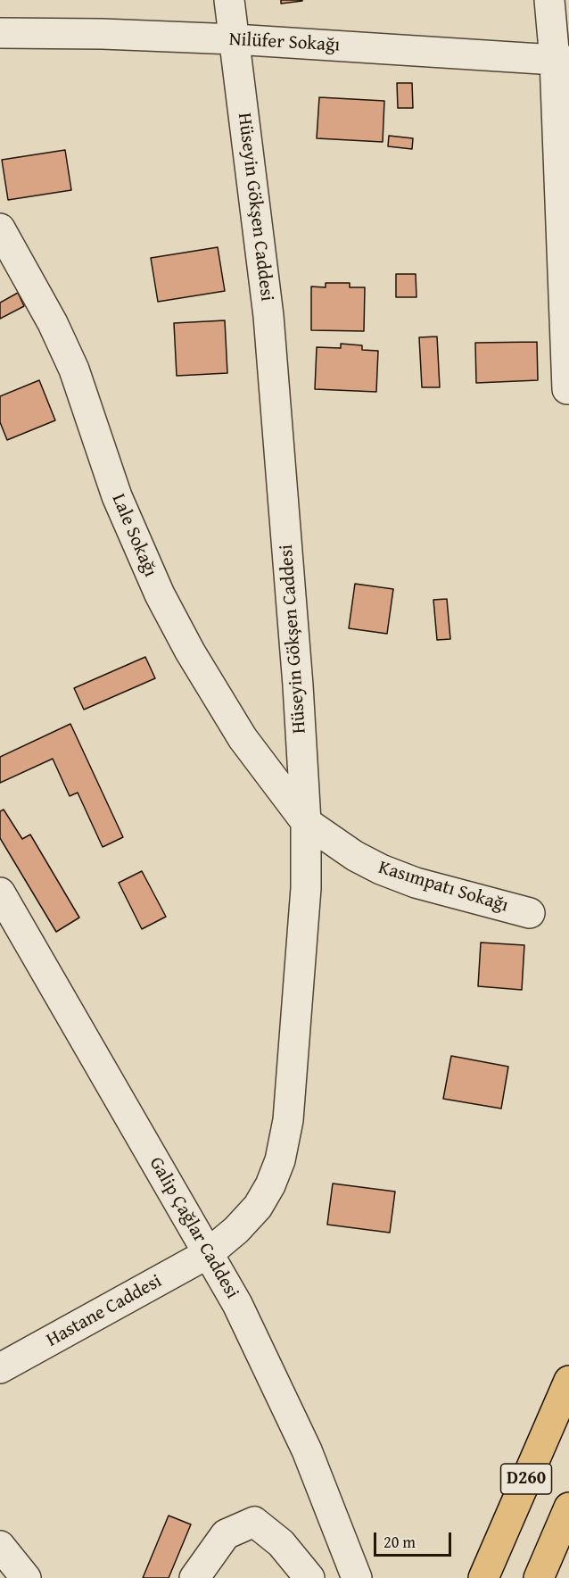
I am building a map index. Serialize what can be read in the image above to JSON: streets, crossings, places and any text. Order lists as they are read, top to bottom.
{
  "streets": {
    "main road": ["D260"],
    "street": [
      "Nilüfer Sokağı",
      "Hüseyin Gökşen Caddesi",
      "Lale Sokağı",
      "Kasımpatı Sokağı",
      "Galip Çağlar Caddesi",
      "Hastane Caddesi"
    ]
  },
  "crossings": [
    ["Nilüfer Sokağı", "Hüseyin Gökşen Caddesi"],
    ["Hüseyin Gökşen Caddesi", "Lale Sokağı"],
    ["Hüseyin Gökşen Caddesi", "Kasımpatı Sokağı"],
    ["Hüseyin Gökşen Caddesi", "Galip Çağlar Caddesi"],
    ["Hüseyin Gökşen Caddesi", "Hastane Caddesi"],
    ["Lale Sokağı", "Kasımpatı Sokağı"],
    ["Galip Çağlar Caddesi", "Hastane Caddesi"]
  ],
  "scale_bar": "20 m"
}
